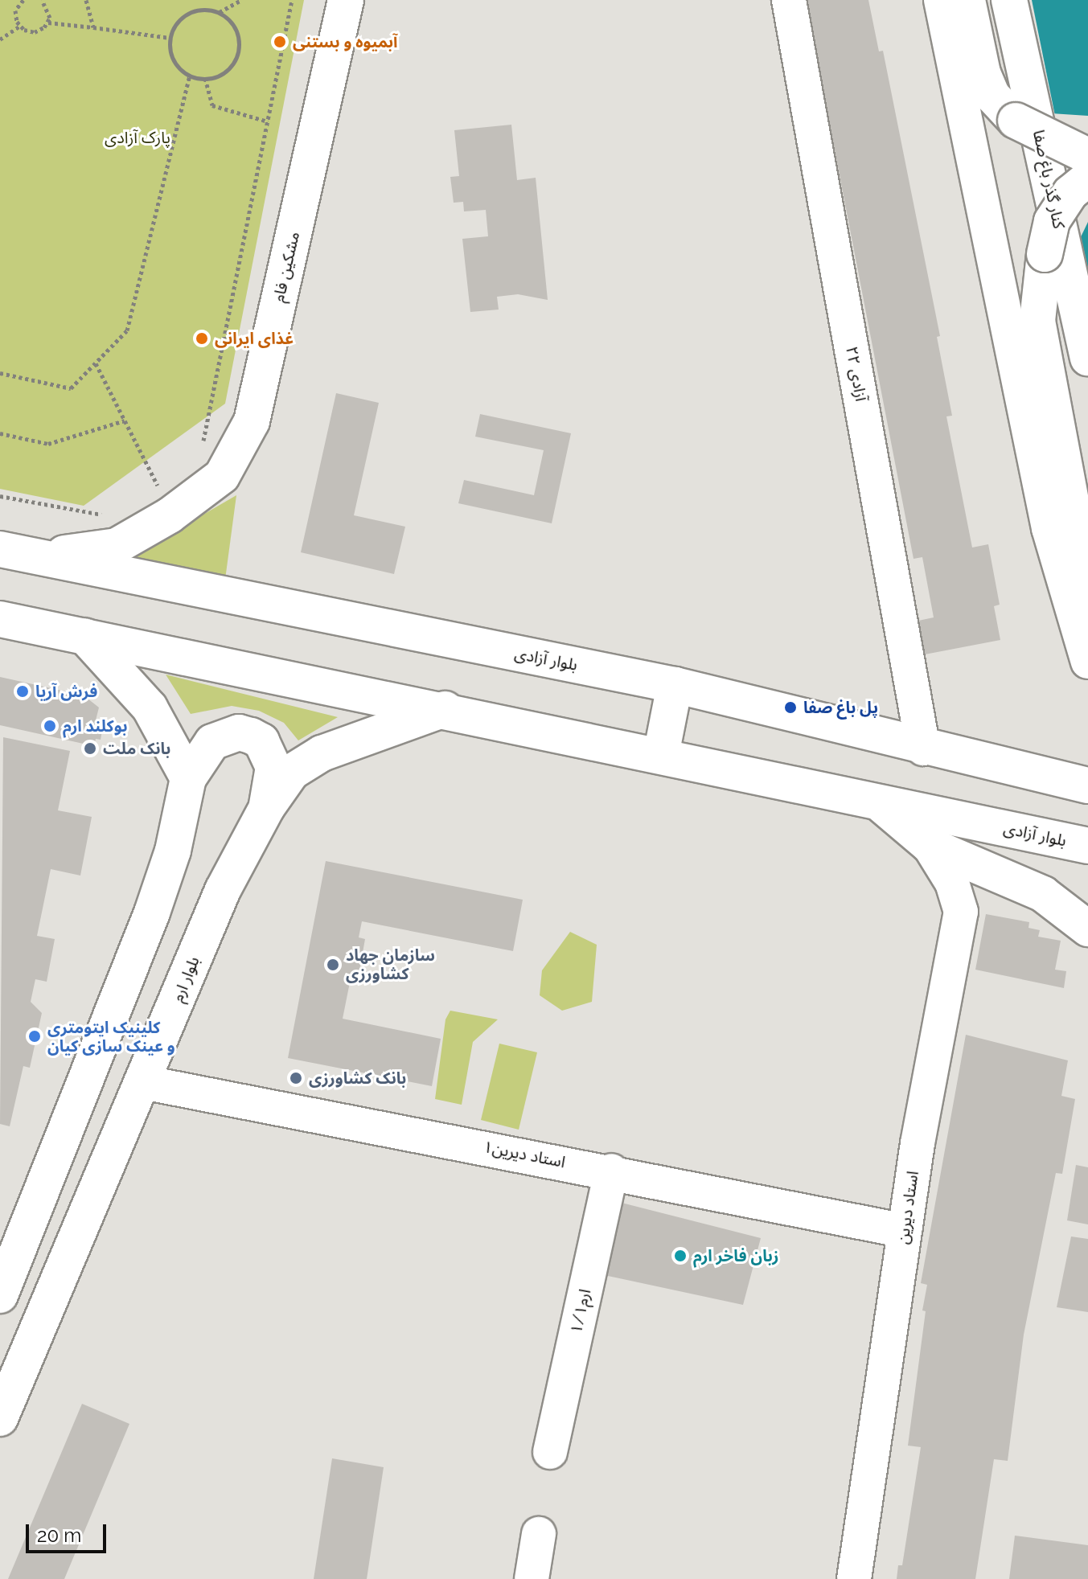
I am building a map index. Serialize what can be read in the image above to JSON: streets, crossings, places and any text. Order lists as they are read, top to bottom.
{
  "streets": {
    "main road": [
      "کنار گذر باغ صفا",
      "مشکین فام",
      "بلوار آزادی",
      "بلوار ارم"
    ],
    "street": [
      "آزادی ۲۲",
      "استاد دیرین۱",
      "استاد دیرین",
      "۱/۱ارم"
    ]
  },
  "crossings": [
    ["مشکین فام", "بلوار آزادی"],
    ["آزادی ۲۲", "بلوار آزادی"],
    ["بلوار آزادی", "بلوار ارم"],
    ["بلوار ارم", "استاد دیرین۱"],
    ["استاد دیرین۱", "استاد دیرین"],
    ["استاد دیرین۱", "۱/۱ارم"]
  ],
  "parks": ["پارک آزادی"],
  "places": [
    "آبمیوه و بستنی",
    "غذای ایرانی",
    "فرش آریا",
    "پل باغ صفا",
    "بوکلند ارم",
    "بانک ملت",
    "سازمان جهاد کشاورزی",
    "کلینیک اپتومتری و عینک سازی کیان",
    "بانک کشاورزی",
    "زبان فاخر ارم"
  ],
  "scale_bar": "20 m"
}
